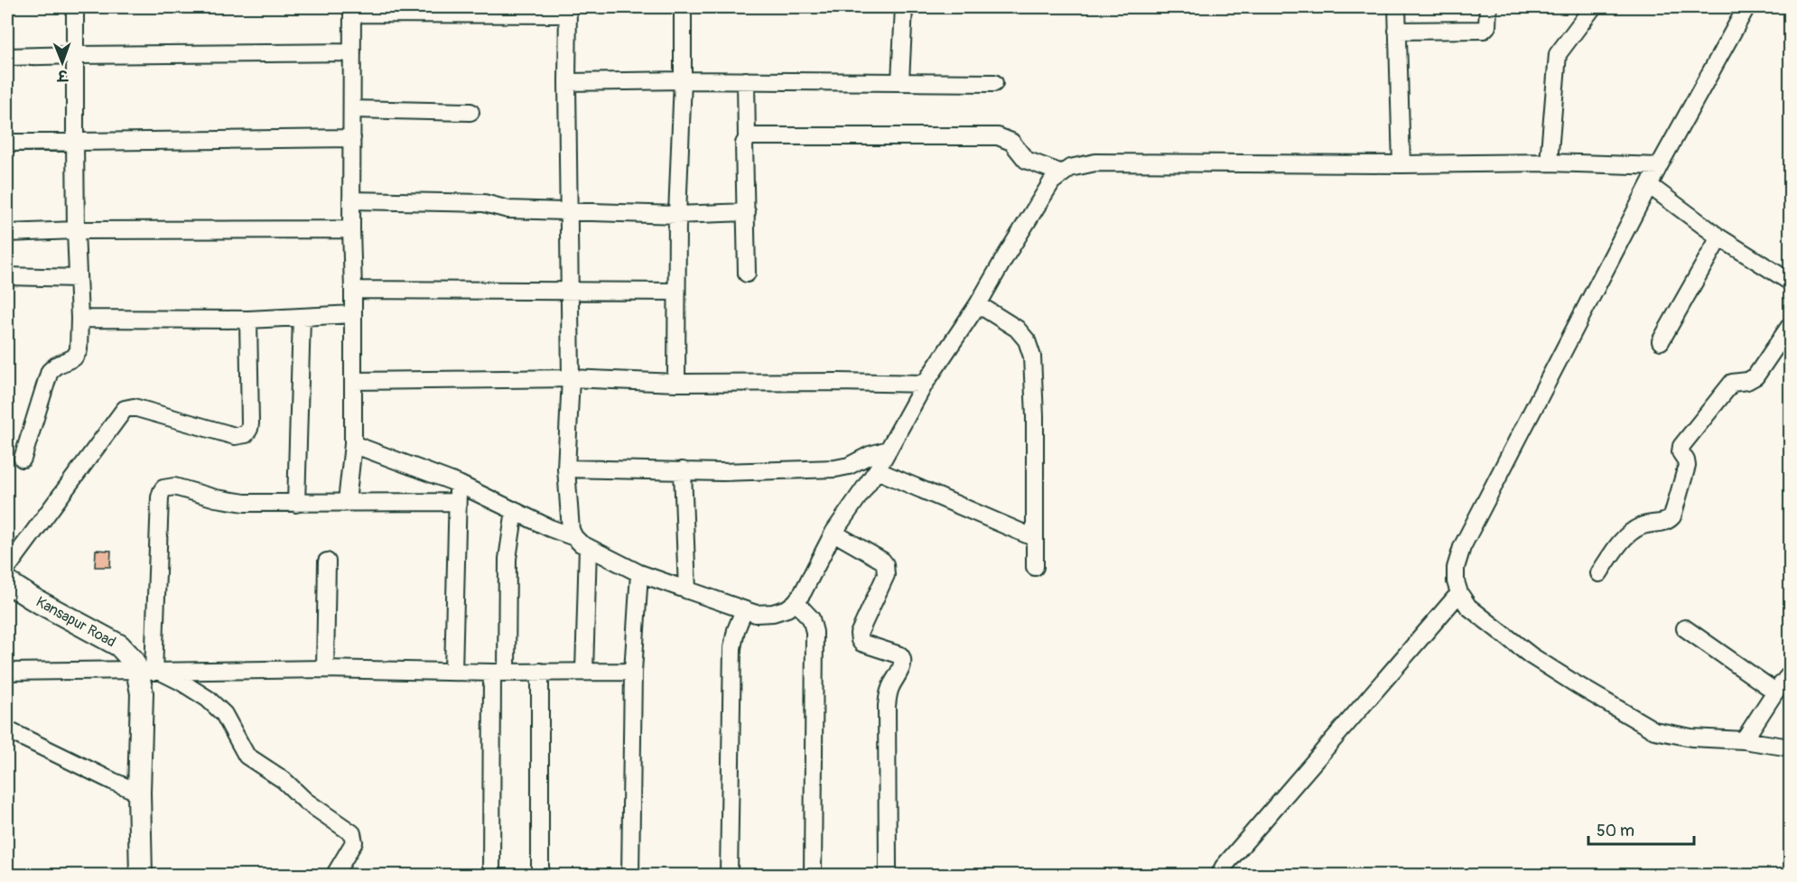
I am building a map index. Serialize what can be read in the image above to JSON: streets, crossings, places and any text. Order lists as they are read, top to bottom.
{
  "streets": {
    "street": ["Kansapur Road"]
  },
  "scale_bar": "50 m",
  "north": "bottom"
}
